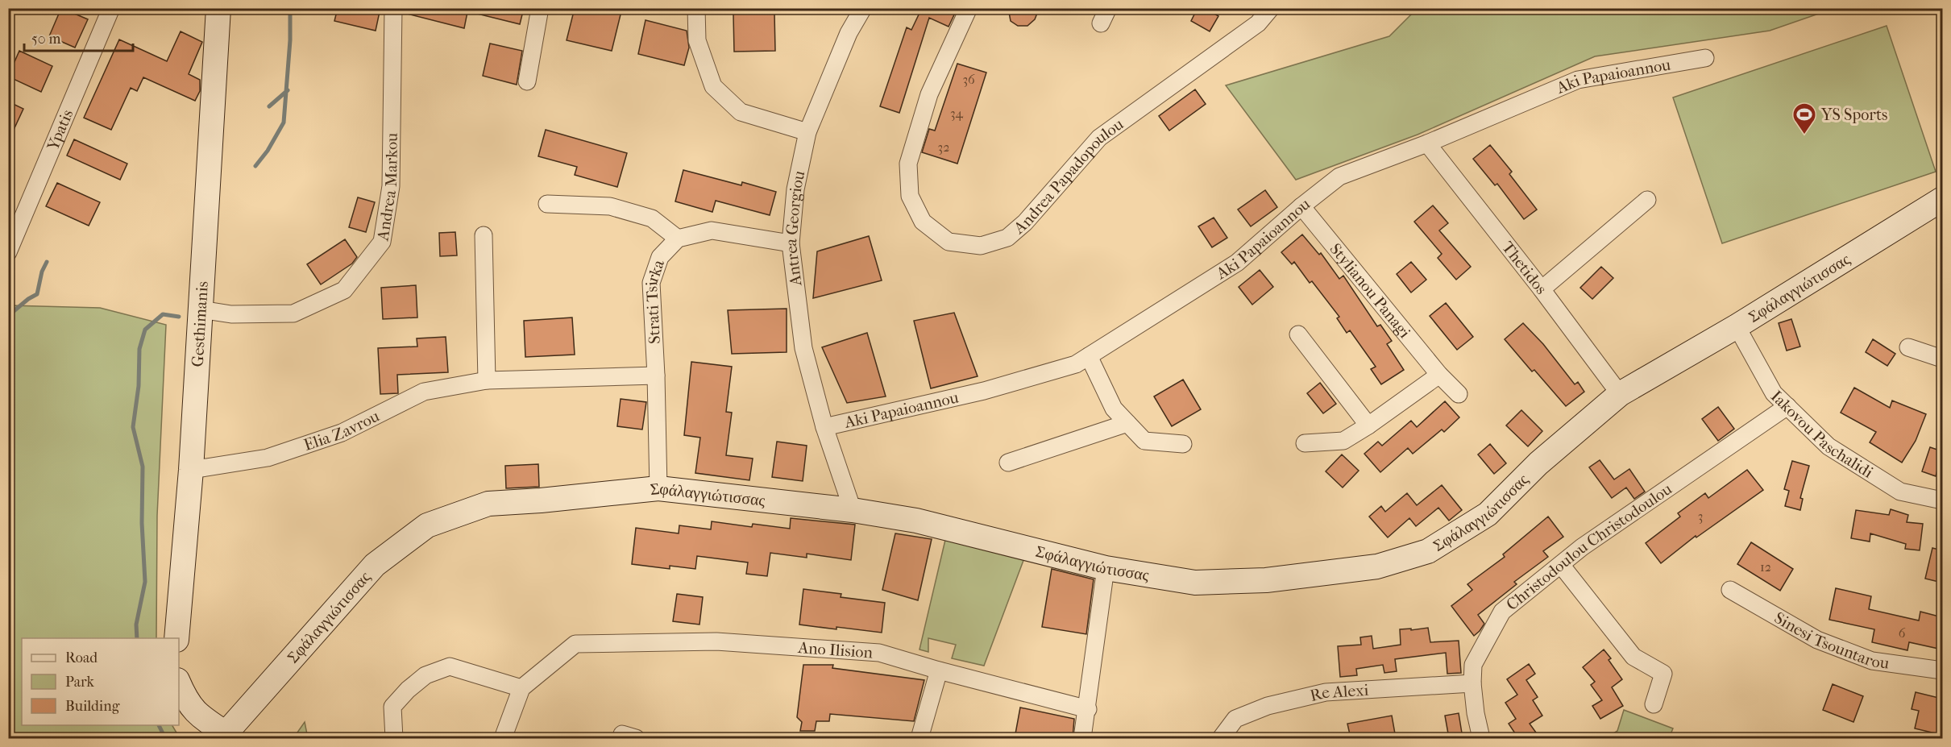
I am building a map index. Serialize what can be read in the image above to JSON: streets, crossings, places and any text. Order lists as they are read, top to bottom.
{
  "streets": {
    "street": [
      "Aki Papaioannou",
      "Ypatis",
      "Andrea Papadopoulou",
      "Andrea Markou",
      "Antrea Georgiou",
      "Thetidos",
      "Σφάλαγγιώτισσας",
      "Stylianou Panagi",
      "Strati Tsirka",
      "Gesthimanis",
      "Elia Zavrou",
      "Iakovou Paschalidi",
      "Christodoulou Christodoulou",
      "Sinesi Tsountarou",
      "Ano Ilision",
      "Re Alexi"
    ]
  },
  "crossings": [
    ["Aki Papaioannou", "Antrea Georgiou"],
    ["Aki Papaioannou", "Thetidos"],
    ["Aki Papaioannou", "Stylianou Panagi"],
    ["Andrea Markou", "Gesthimanis"],
    ["Antrea Georgiou", "Σφάλαγγιώτισσας"],
    ["Antrea Georgiou", "Strati Tsirka"],
    ["Thetidos", "Σφάλαγγιώτισσας"],
    ["Σφάλαγγιώτισσας", "Strati Tsirka"],
    ["Σφάλαγγιώτισσας", "Iakovou Paschalidi"],
    ["Strati Tsirka", "Elia Zavrou"],
    ["Gesthimanis", "Elia Zavrou"],
    ["Iakovou Paschalidi", "Christodoulou Christodoulou"],
    ["Christodoulou Christodoulou", "Re Alexi"]
  ],
  "places": {
    "sports": ["YS Sports"]
  },
  "house_numbers": [
    "36",
    "34",
    "32",
    "3",
    "12",
    "6"
  ],
  "legend": ["Road", "Park", "Building"],
  "scale_bar": "50 m"
}
